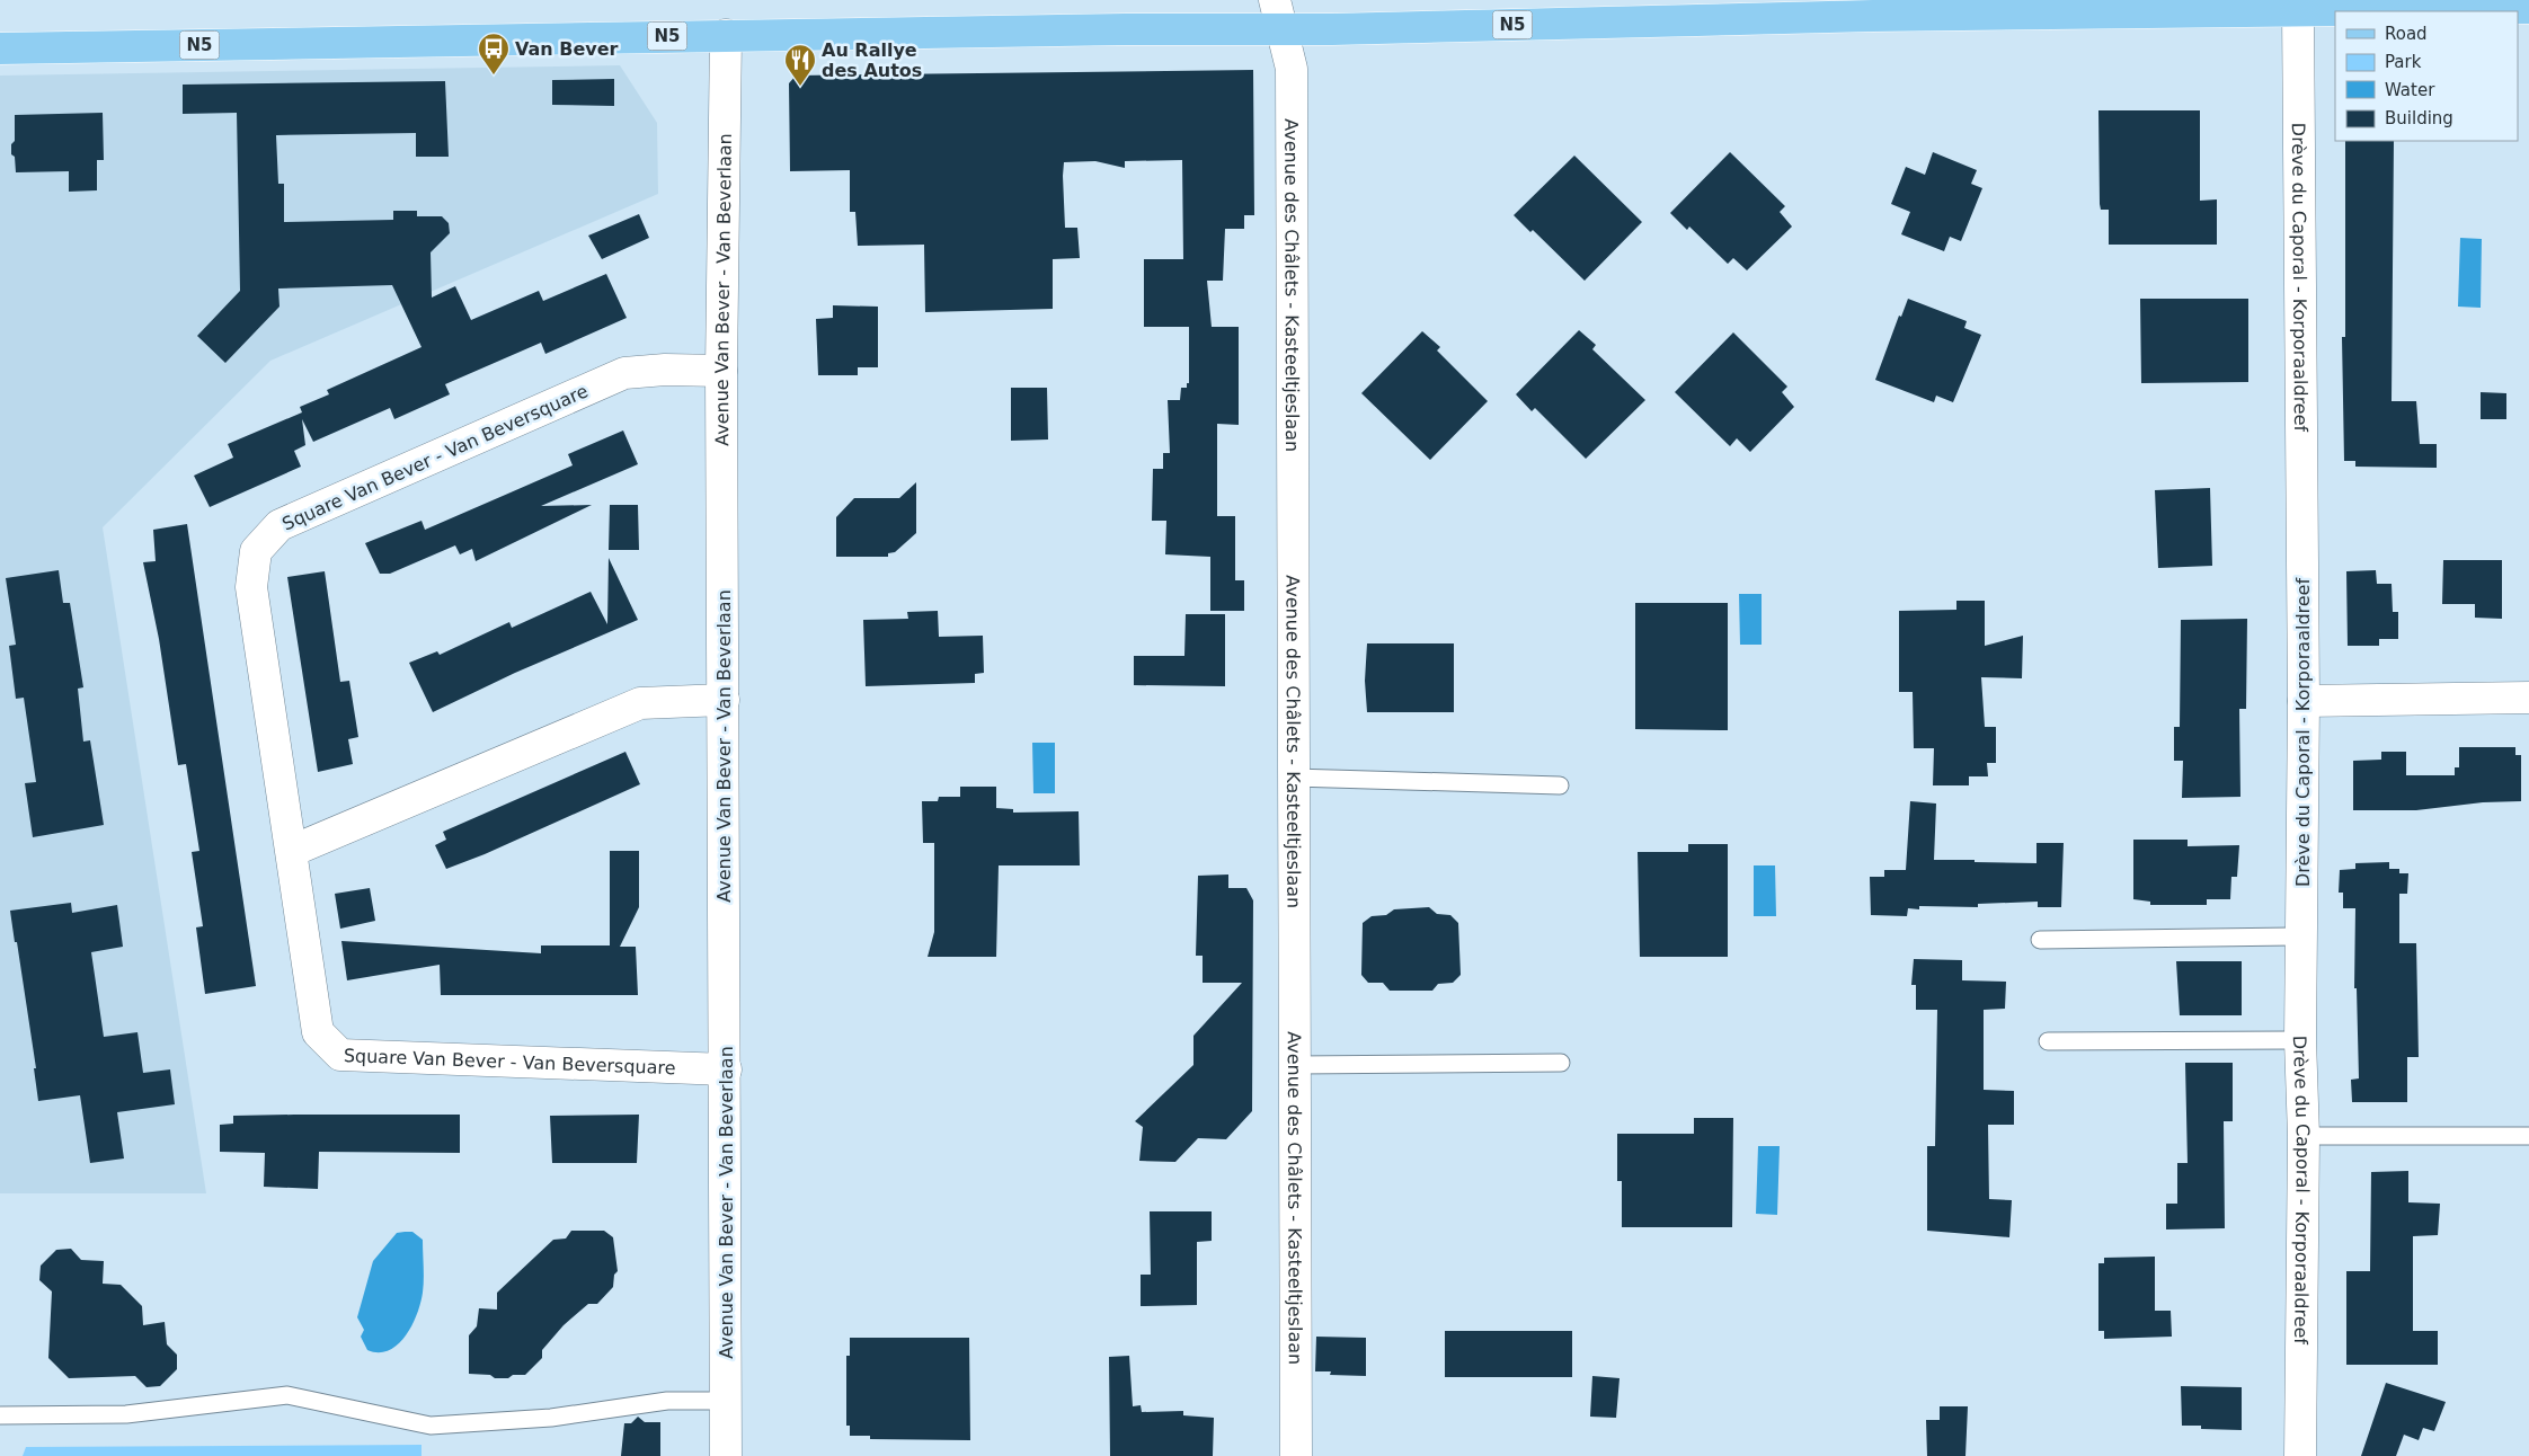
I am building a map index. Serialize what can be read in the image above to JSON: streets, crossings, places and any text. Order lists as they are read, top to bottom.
{
  "streets": {
    "main road": ["N5"],
    "street": [
      "Drève du Caporal - Korporaaldreef",
      "Avenue des Châlets - Kasteeltjeslaan",
      "Avenue Van Bever - Van Beverlaan",
      "Square Van Bever - Van Beversquare"
    ]
  },
  "crossings": [
    ["N5", "Drève du Caporal - Korporaaldreef"],
    ["N5", "Avenue des Châlets - Kasteeltjeslaan"],
    ["N5", "Avenue Van Bever - Van Beverlaan"],
    ["Avenue Van Bever - Van Beverlaan", "Square Van Bever - Van Beversquare"]
  ],
  "places": {
    "bus stop": ["Van Bever"],
    "restaurant": ["Au Rallye des Autos"]
  },
  "legend": [
    "Road",
    "Park",
    "Water",
    "Building"
  ]
}
